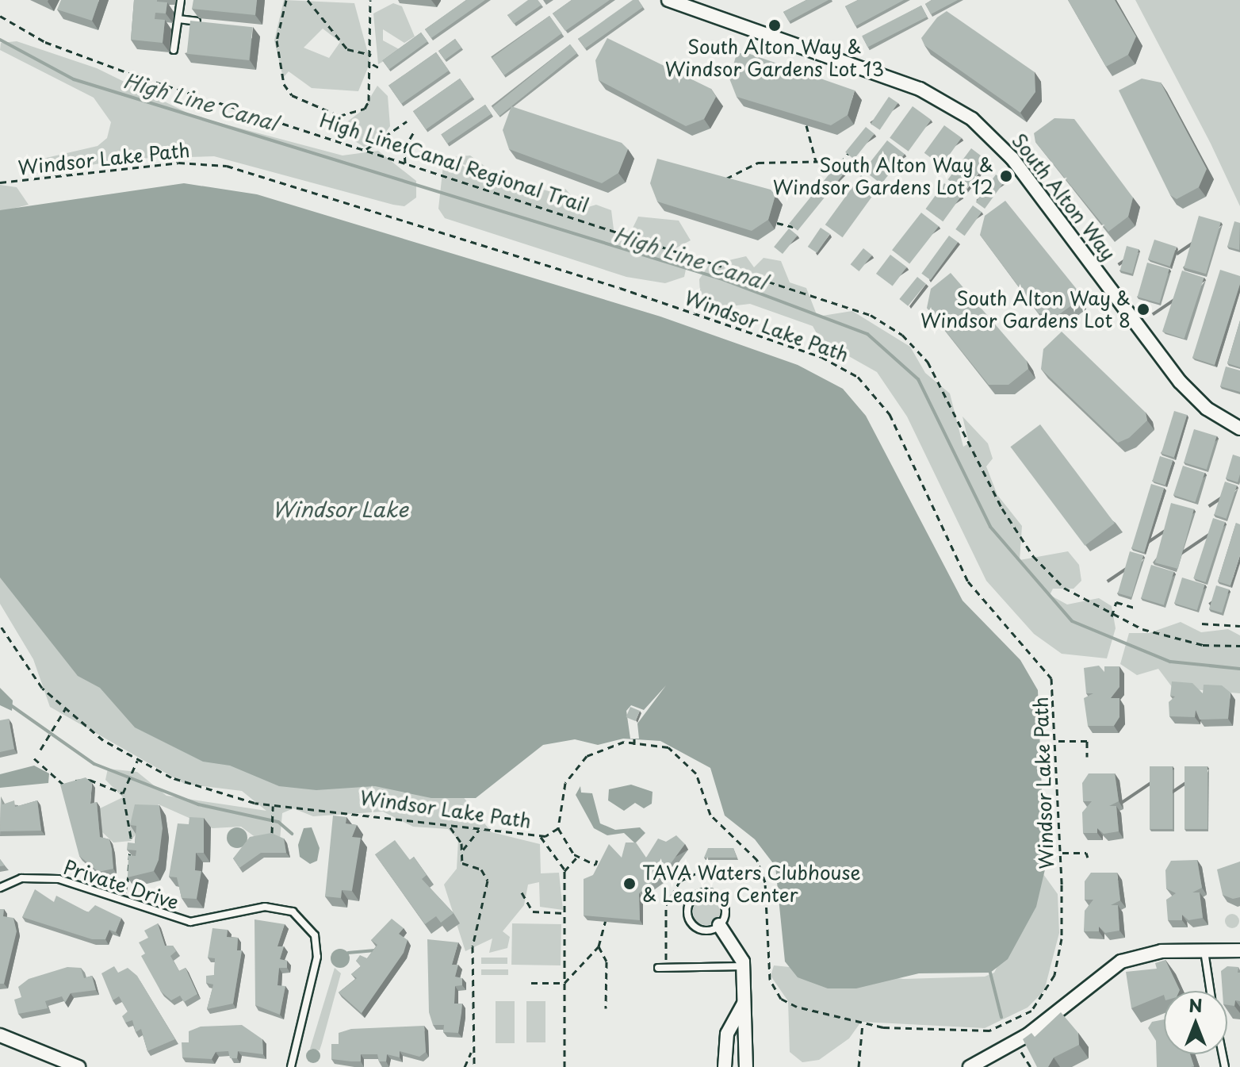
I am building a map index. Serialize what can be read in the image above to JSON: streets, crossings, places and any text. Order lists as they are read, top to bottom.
{
  "streets": {
    "street": ["South Alton Way"],
    "lane": ["Private Drive"],
    "path": ["Windsor Lake Path", "High Line Canal Regional Trail"]
  },
  "water": ["High Line Canal", "Windsor Lake"],
  "places": [
    "South Alton Way & Windsor Gardens Lot 13",
    "South Alton Way & Windsor Gardens Lot 12",
    "South Alton Way & Windsor Gardens Lot 8",
    "TAVA Waters Clubhouse & Leasing Center"
  ],
  "north": "top"
}
